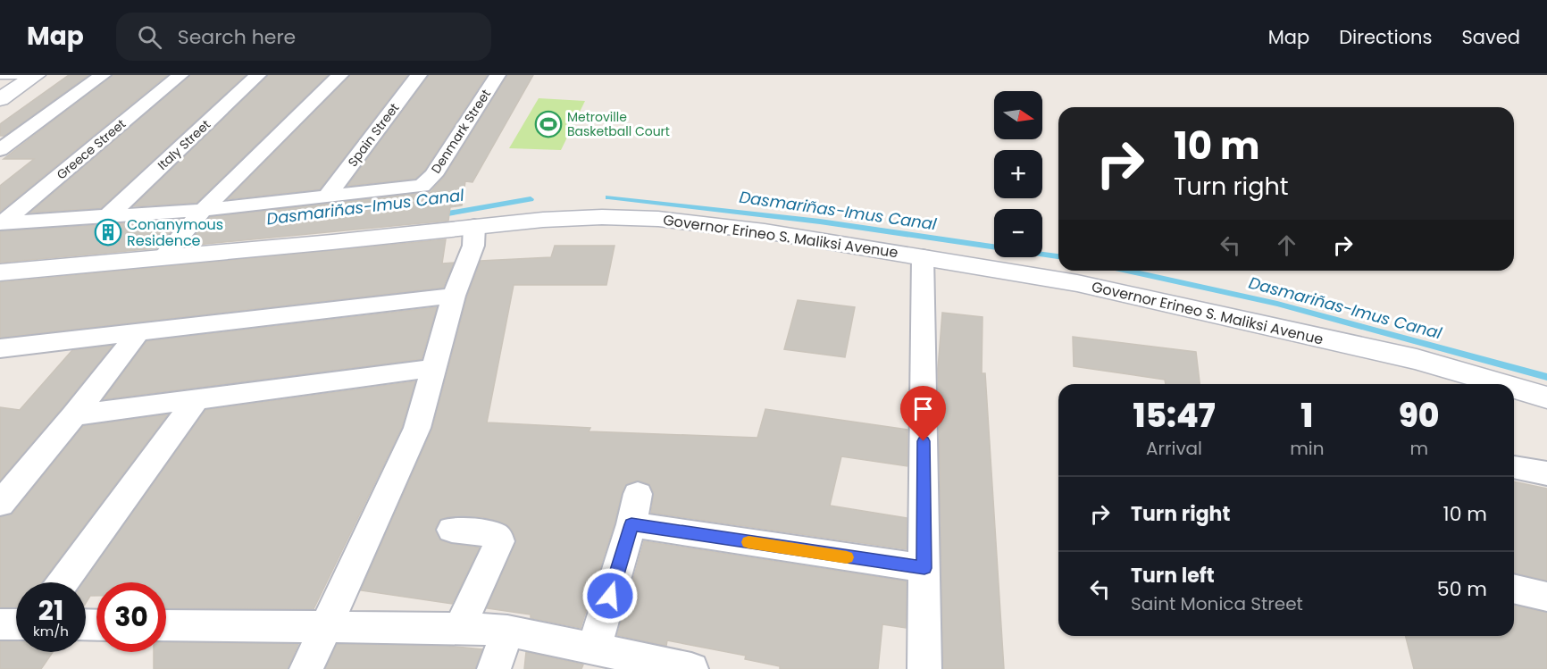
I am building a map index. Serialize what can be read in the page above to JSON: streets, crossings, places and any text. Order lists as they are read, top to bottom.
{
  "streets": {
    "main road": ["Governor Erineo S. Maliksi Avenue"],
    "street": [
      "Denmark Street",
      "Spain Street",
      "Italy Street",
      "Greece Street"
    ]
  },
  "crossings": [
    ["Denmark Street", "Spain Street"]
  ],
  "water": ["Dasmariñas-Imus Canal"],
  "places": {
    "sports": ["Metroville Basketball Court"],
    "building": ["Conanymous Residence"]
  },
  "north": "right",
  "page": {
    "header": "Map",
    "search": "Search here",
    "nav": ["Map", "Directions", "Saved"],
    "map_buttons": ["+", "−"],
    "turn": ["10 m", "Turn right"],
    "eta": [
      "15:47",
      "Arrival",
      "1",
      "min",
      "90",
      "m"
    ],
    "list": [
      {
        "name": "Turn right",
        "value": "10 m"
      },
      {
        "name": "Turn left",
        "note": "Saint Monica Street",
        "value": "50 m"
      }
    ],
    "speed": "21 km/h",
    "limit": "30"
  }
}
